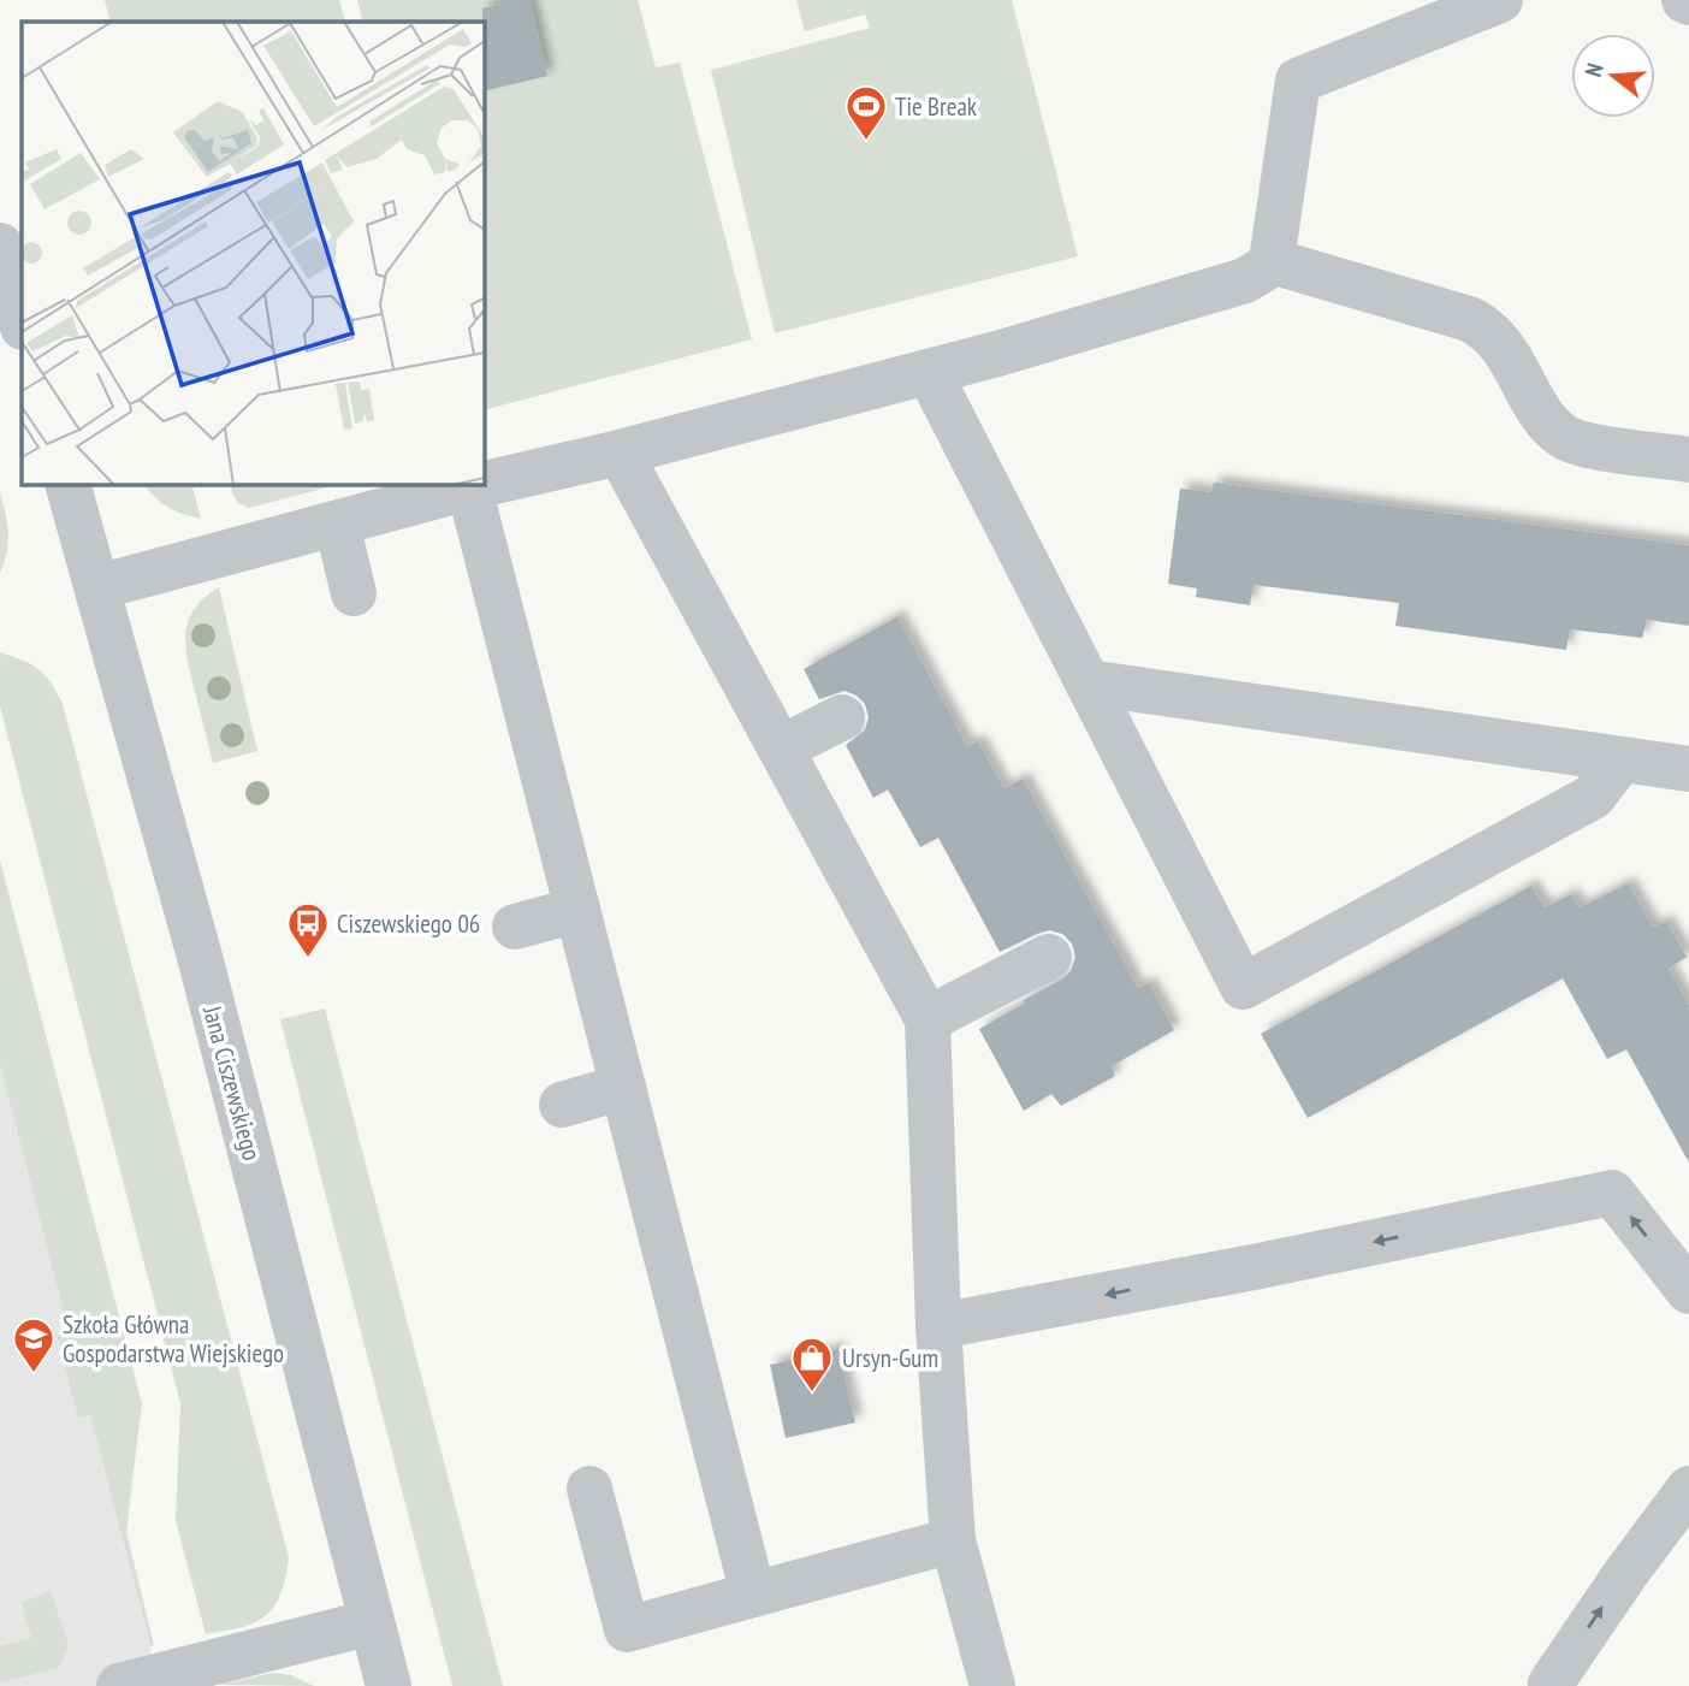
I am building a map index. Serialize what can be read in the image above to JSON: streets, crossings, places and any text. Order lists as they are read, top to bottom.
{
  "streets": {
    "street": ["Jana Ciszewskiego"]
  },
  "places": {
    "sports": ["Tie Break"],
    "bus stop": ["Ciszewskiego 06"],
    "school or university": ["Szkoła Główna Gospodarstwa Wiejskiego"],
    "shop": ["Ursyn-Gum"]
  },
  "north": "left"
}
